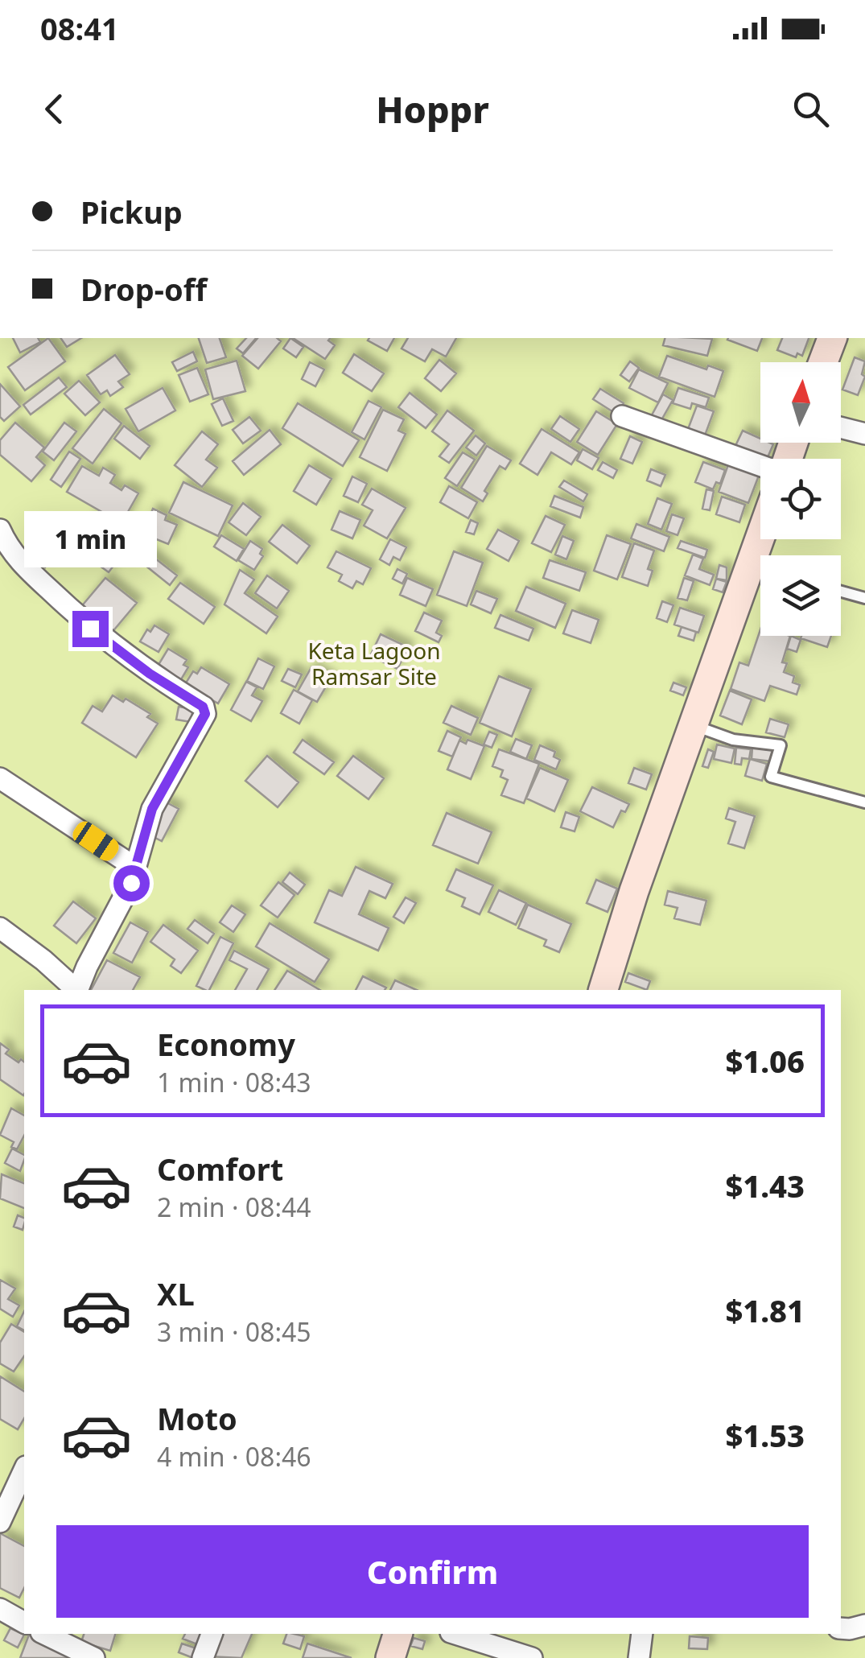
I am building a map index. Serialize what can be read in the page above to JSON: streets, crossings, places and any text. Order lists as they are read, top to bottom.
{
  "parks": ["Keta Lagoon Ramsar Site"],
  "north": "top",
  "page": {
    "status": "08:41",
    "header": "Hoppr",
    "banner": ["Pickup", "Drop-off"],
    "bubble": "1 min",
    "list": [
      {
        "name": "Economy",
        "note": "1 min · 08:43",
        "value": "$1.06"
      },
      {
        "name": "Comfort",
        "note": "2 min · 08:44",
        "value": "$1.43"
      },
      {
        "name": "XL",
        "note": "3 min · 08:45",
        "value": "$1.81"
      },
      {
        "name": "Moto",
        "note": "4 min · 08:46",
        "value": "$1.53"
      }
    ],
    "buttons": "Confirm"
  }
}
